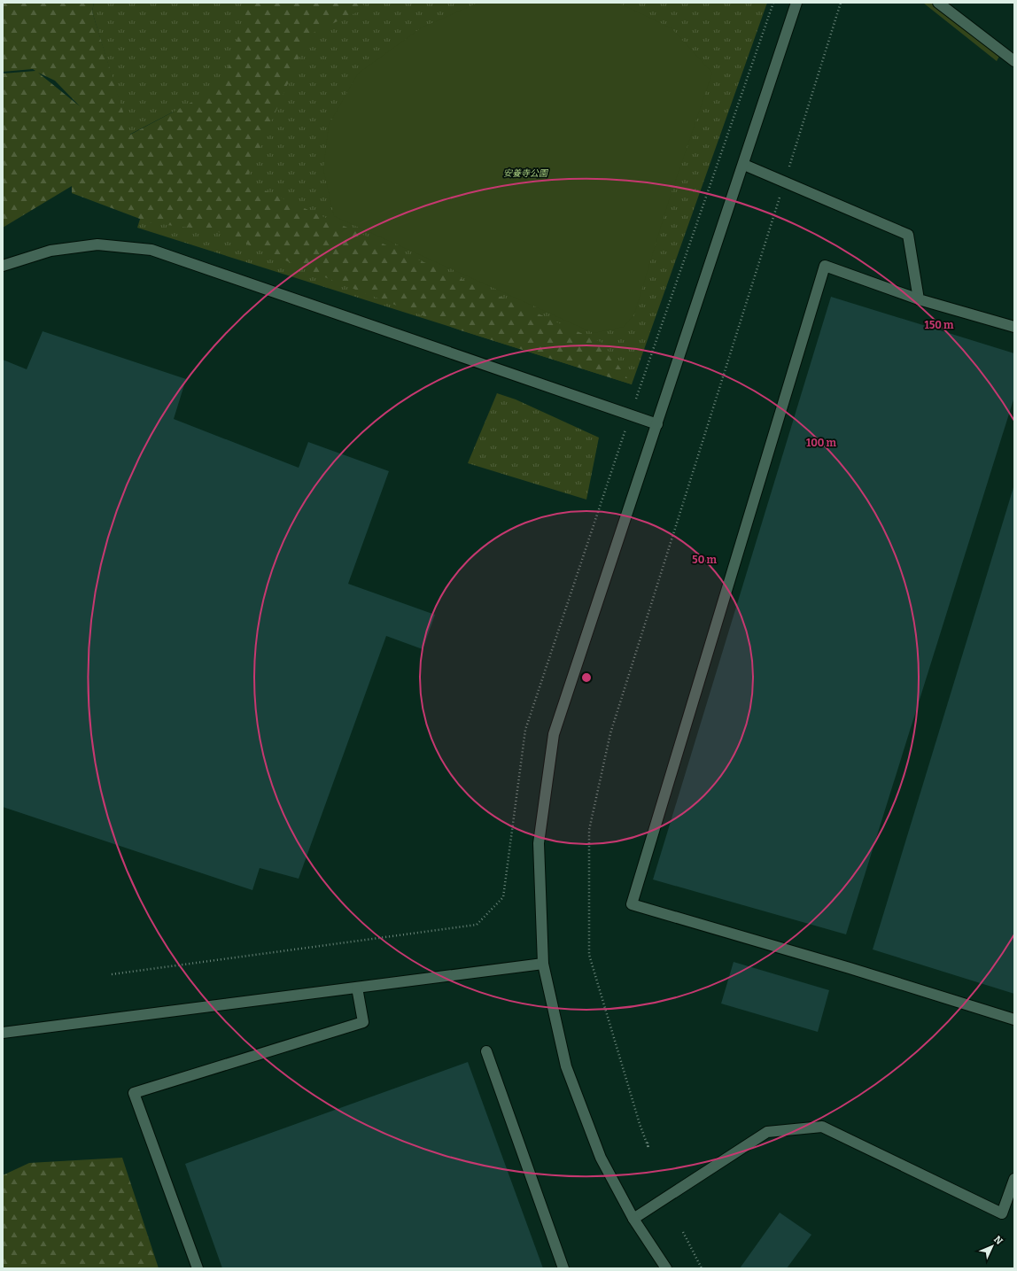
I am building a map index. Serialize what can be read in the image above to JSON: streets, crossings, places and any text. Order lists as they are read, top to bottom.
{
  "parks": ["安養寺公園"],
  "north": "top right",
  "rings": ["150 m", "100 m", "50 m"]
}
